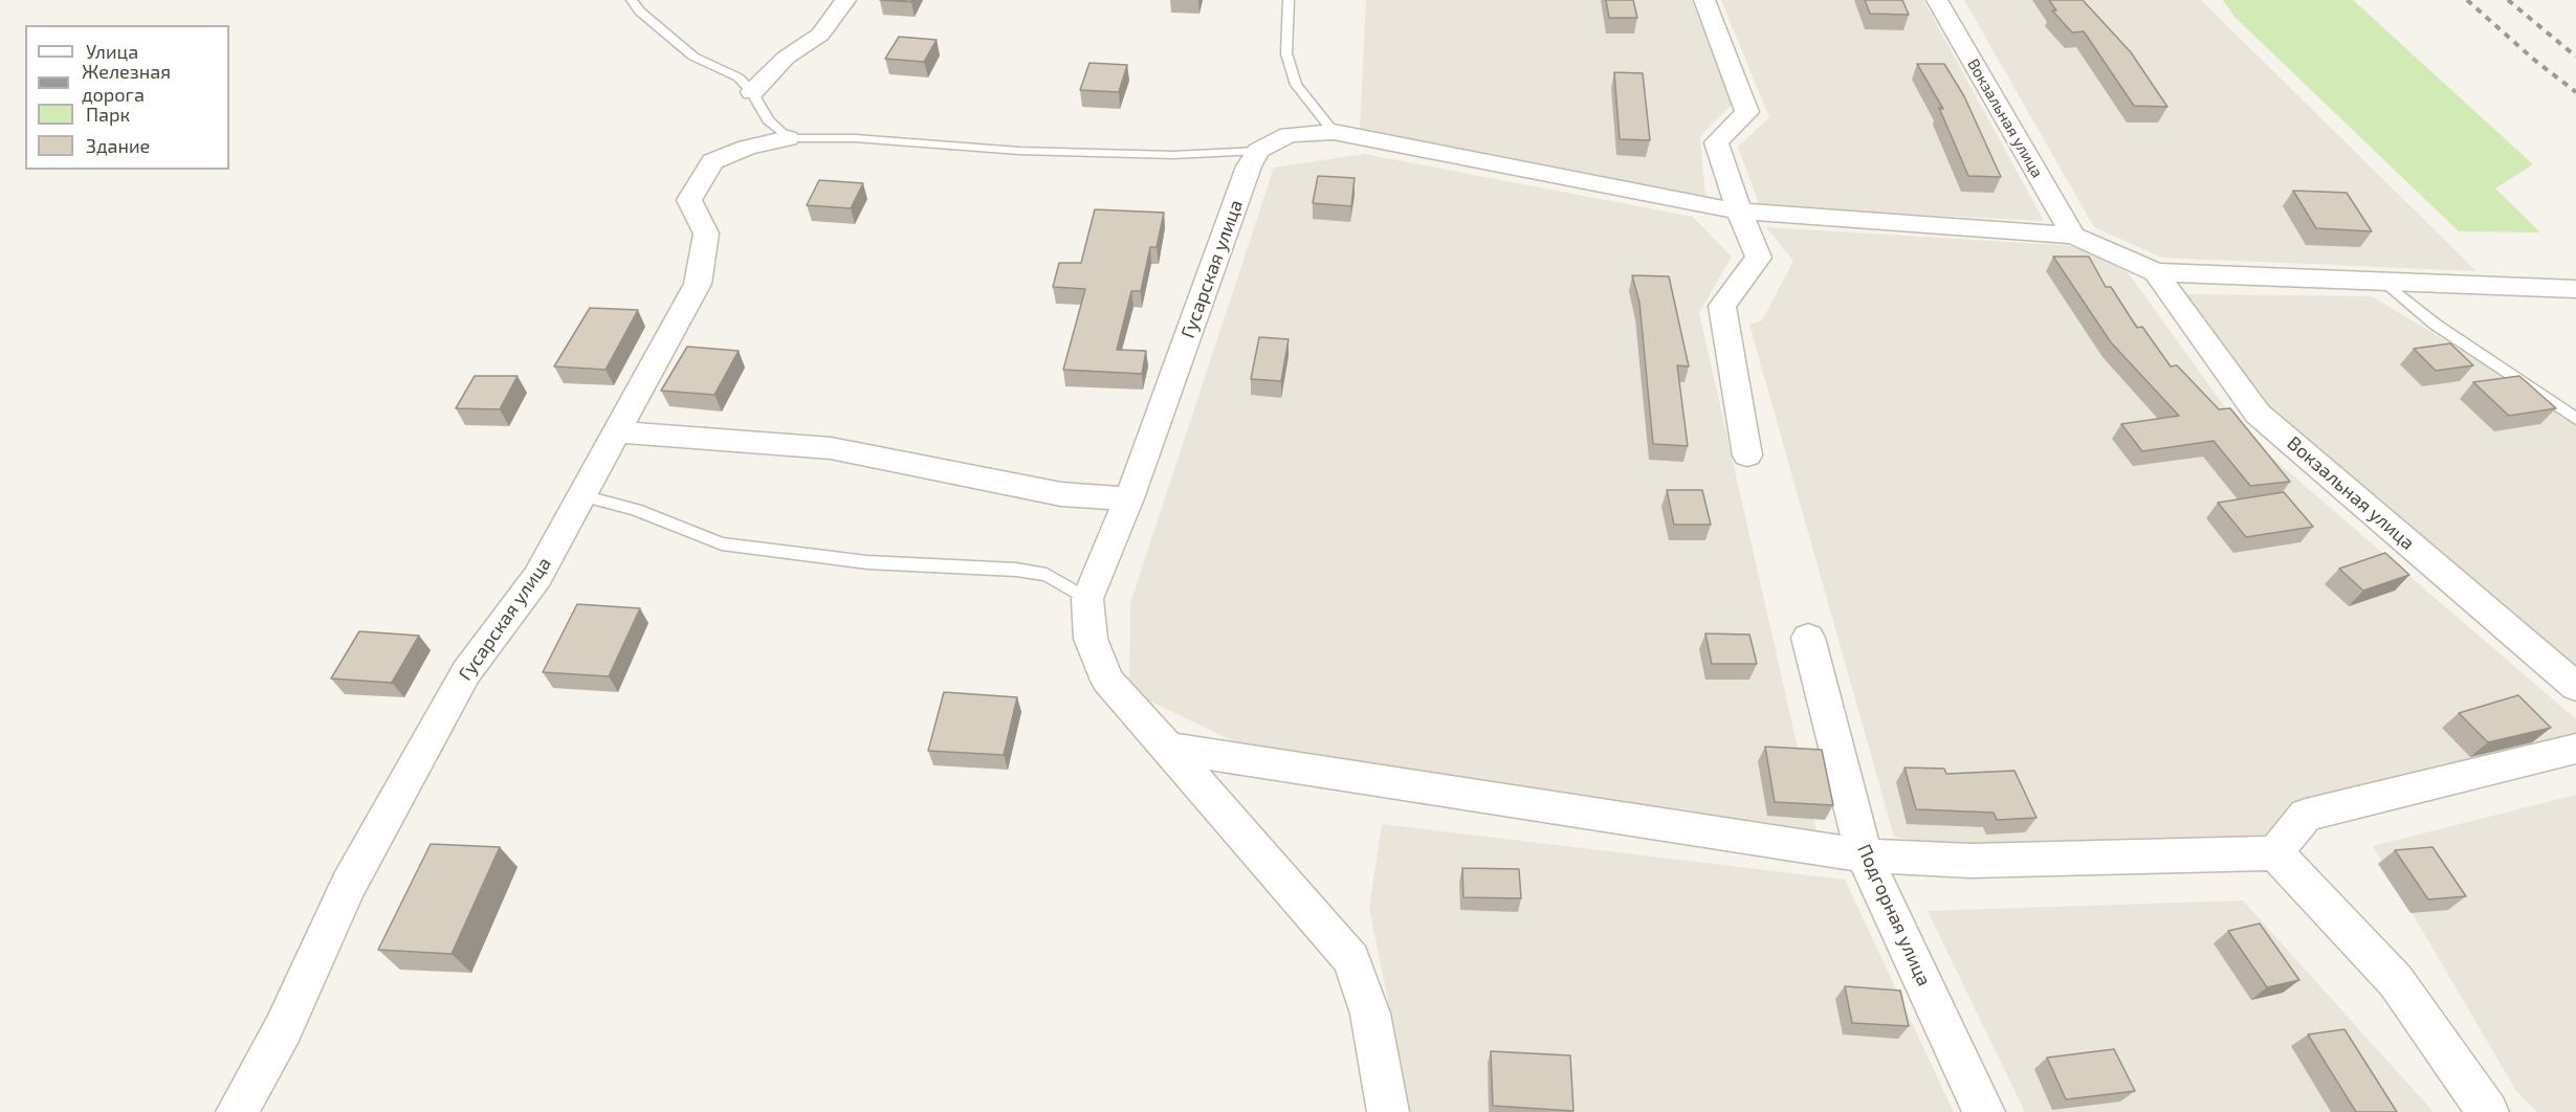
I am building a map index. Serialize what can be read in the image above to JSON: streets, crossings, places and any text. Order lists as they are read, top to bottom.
{
  "streets": {
    "street": ["Вокзальная улица", "Гусарская улица", "Подгорная улица"]
  },
  "legend": [
    "Улица",
    "Железная дорога",
    "Парк",
    "Здание"
  ]
}
